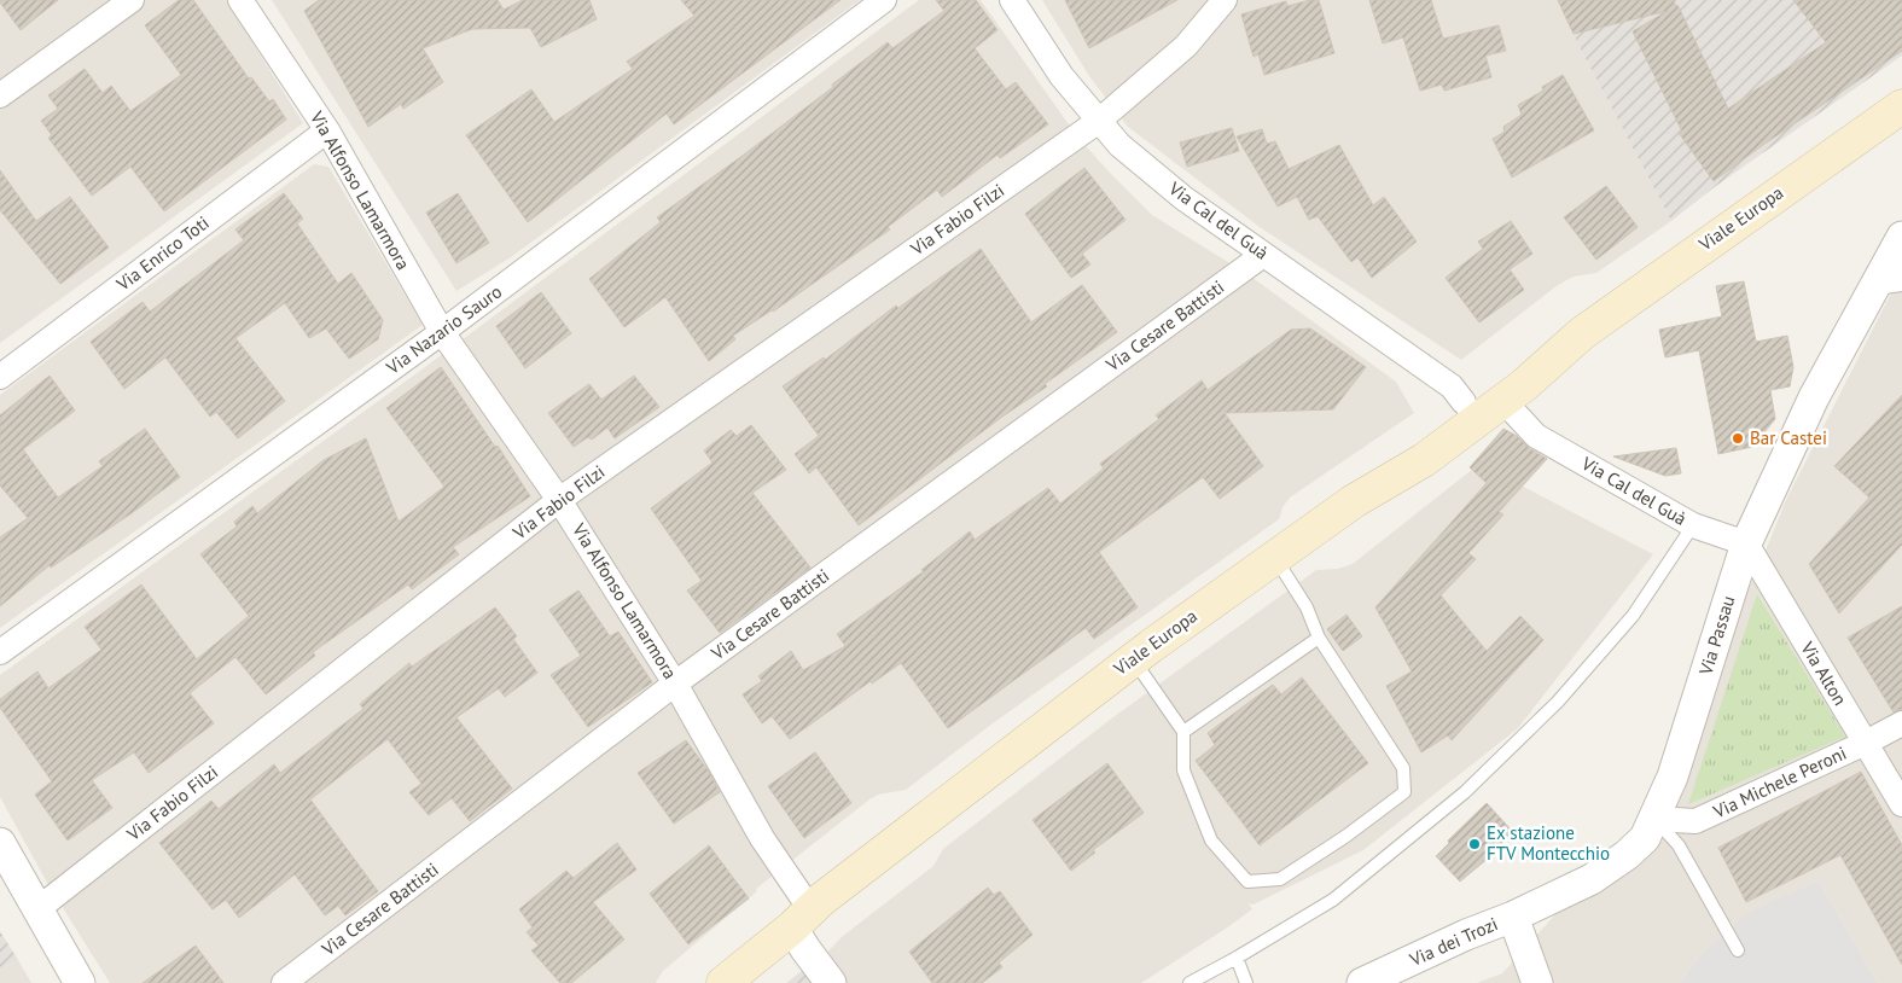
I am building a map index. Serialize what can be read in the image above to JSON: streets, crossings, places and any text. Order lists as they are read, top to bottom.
{
  "streets": {
    "main road": ["Viale Europa"],
    "street": [
      "Via Alfonso Lamarmora",
      "Via Fabio Filzi",
      "Via Cal del Guà",
      "Via Enrico Toti",
      "Via Cesare Battisti",
      "Via Nazario Sauro",
      "Via Passau",
      "Via Alton",
      "Via Michele Peroni",
      "Via dei Trozi"
    ]
  },
  "crossings": [
    ["Via Alfonso Lamarmora", "Viale Europa"],
    ["Via Alfonso Lamarmora", "Via Fabio Filzi"],
    ["Via Alfonso Lamarmora", "Via Enrico Toti"],
    ["Via Alfonso Lamarmora", "Via Cesare Battisti"],
    ["Via Alfonso Lamarmora", "Via Nazario Sauro"],
    ["Viale Europa", "Via Cal del Guà"],
    ["Via Fabio Filzi", "Via Cal del Guà"],
    ["Via Cal del Guà", "Via Cesare Battisti"],
    ["Via Cal del Guà", "Via Passau"],
    ["Via Cal del Guà", "Via Alton"],
    ["Via Passau", "Via Alton"],
    ["Via Passau", "Via Michele Peroni"],
    ["Via Passau", "Via dei Trozi"],
    ["Via Alton", "Via Michele Peroni"]
  ],
  "places": ["Bar Castei", "Ex stazione FTV Montecchio"]
}
